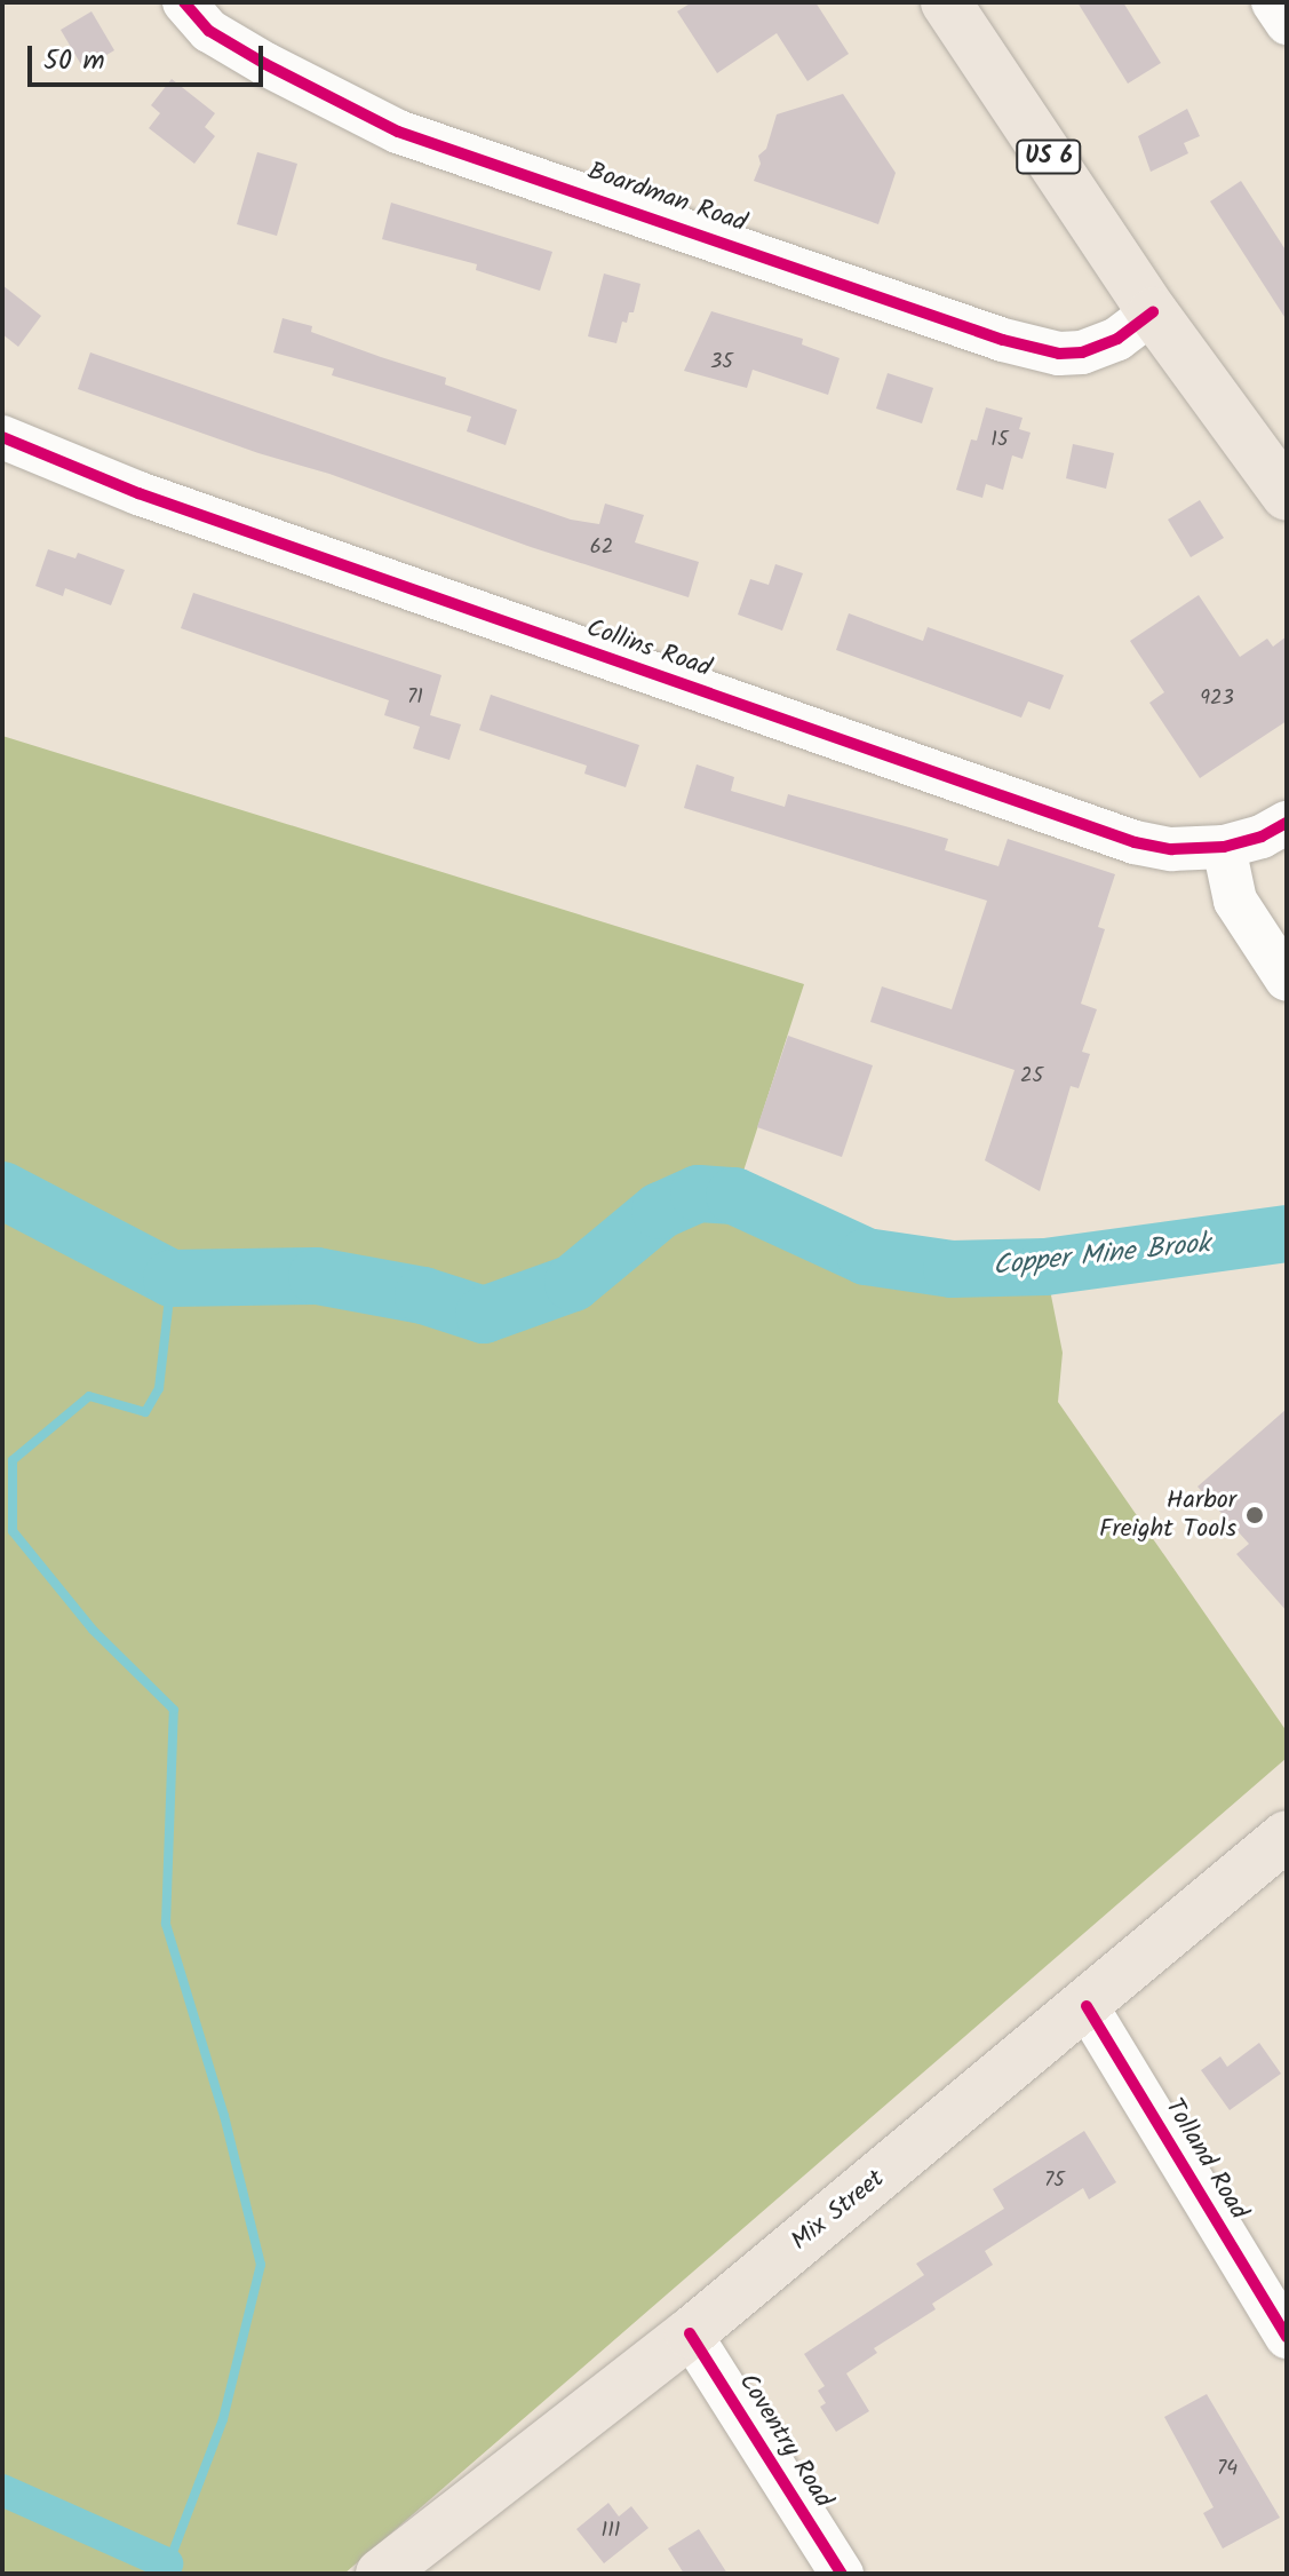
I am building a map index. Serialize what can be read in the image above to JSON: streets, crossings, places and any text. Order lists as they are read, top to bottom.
{
  "streets": {
    "main road": ["US 6", "Mix Street"],
    "street": [
      "Boardman Road",
      "Collins Road",
      "Tolland Road",
      "Coventry Road"
    ]
  },
  "crossings": [
    ["US 6", "Boardman Road"],
    ["Tolland Road", "Mix Street"],
    ["Mix Street", "Coventry Road"]
  ],
  "water": ["Copper Mine Brook"],
  "places": ["Harbor Freight Tools"],
  "house_numbers": [
    "35",
    "15",
    "62",
    "71",
    "923",
    "25",
    "75",
    "74",
    "111"
  ],
  "scale_bar": "50 m"
}
